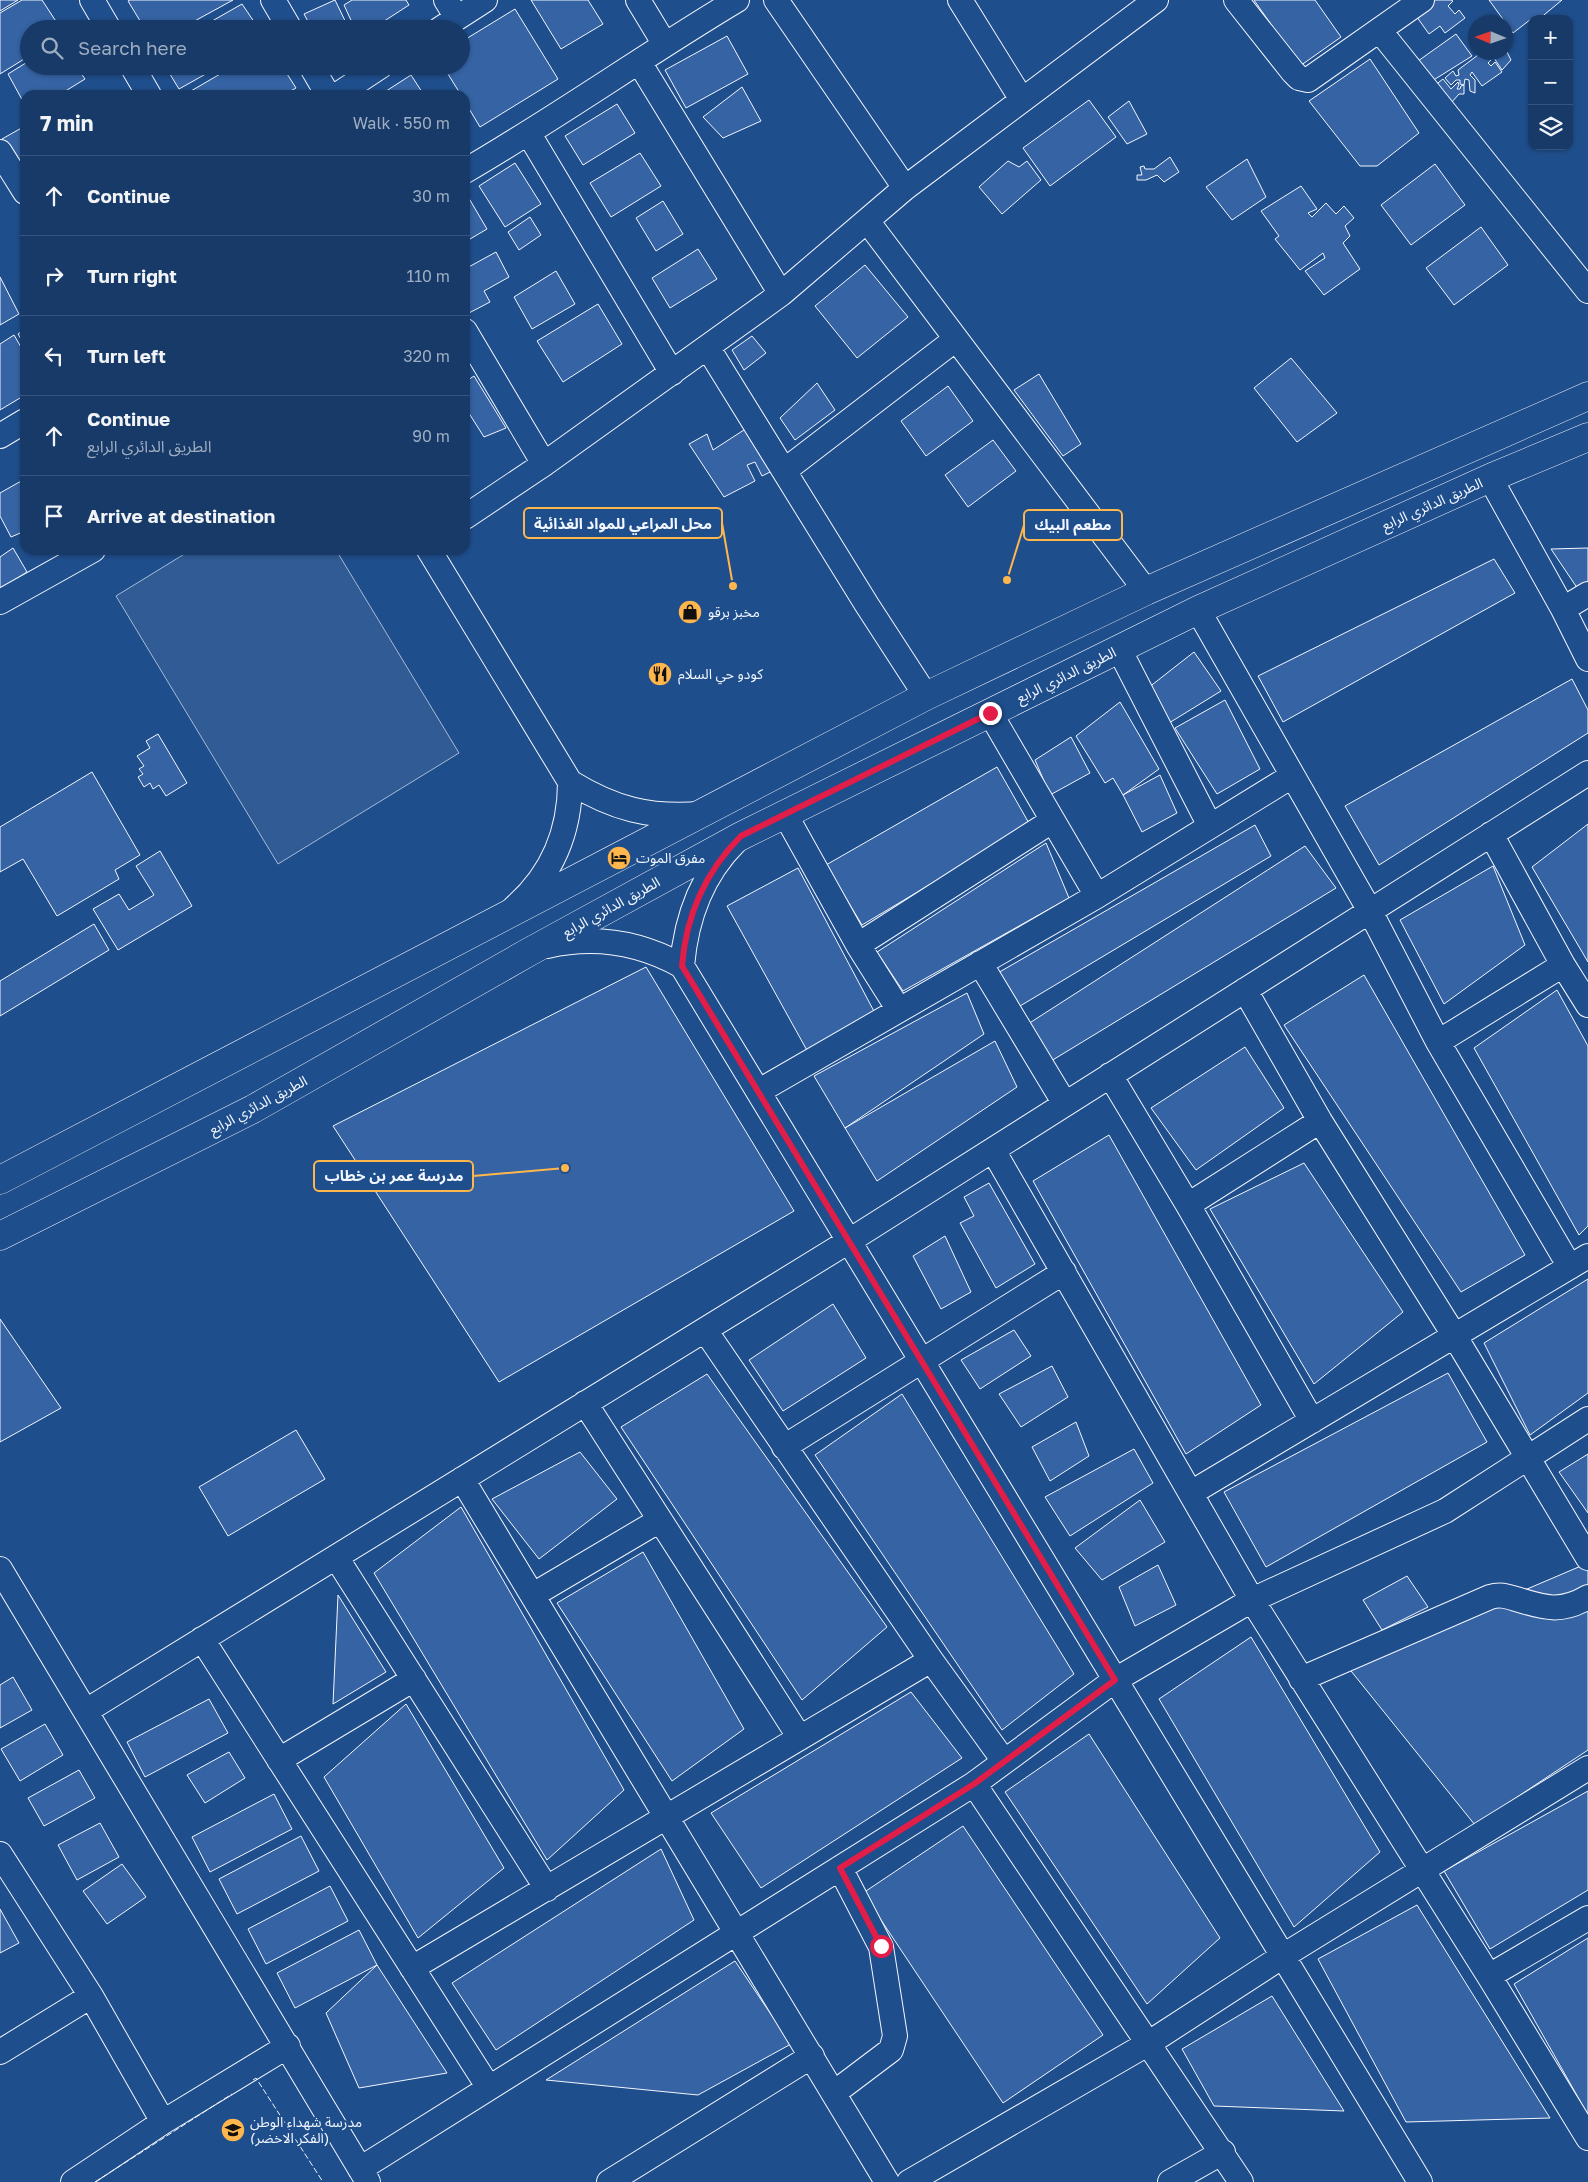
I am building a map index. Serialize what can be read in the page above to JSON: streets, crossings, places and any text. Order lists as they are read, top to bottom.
{
  "streets": {
    "main road": ["الطريق الدائري الرابع"]
  },
  "places": {
    "other": ["مطعم البيك", "محل المراعي للمواد الغذائية", "مدرسة عمر بن خطاب"],
    "shop": ["مخبز برقو"],
    "restaurant": ["كودو حي السلام"],
    "hotel": ["مفرق الموت"],
    "school or university": ["مدرسة شهداء الوطن (الفكر الاخضر)"]
  },
  "north": "left",
  "page": {
    "map_buttons": ["+", "−"],
    "search": "Search here",
    "heading": ["7 min", "Walk · 550 m"],
    "list": [
      ["Continue", "30 m"],
      ["Turn right", "110 m"],
      ["Turn left", "320 m"],
      ["Continue", "الطريق الدائري الرابع", "90 m"],
      "Arrive at destination"
    ]
  }
}
